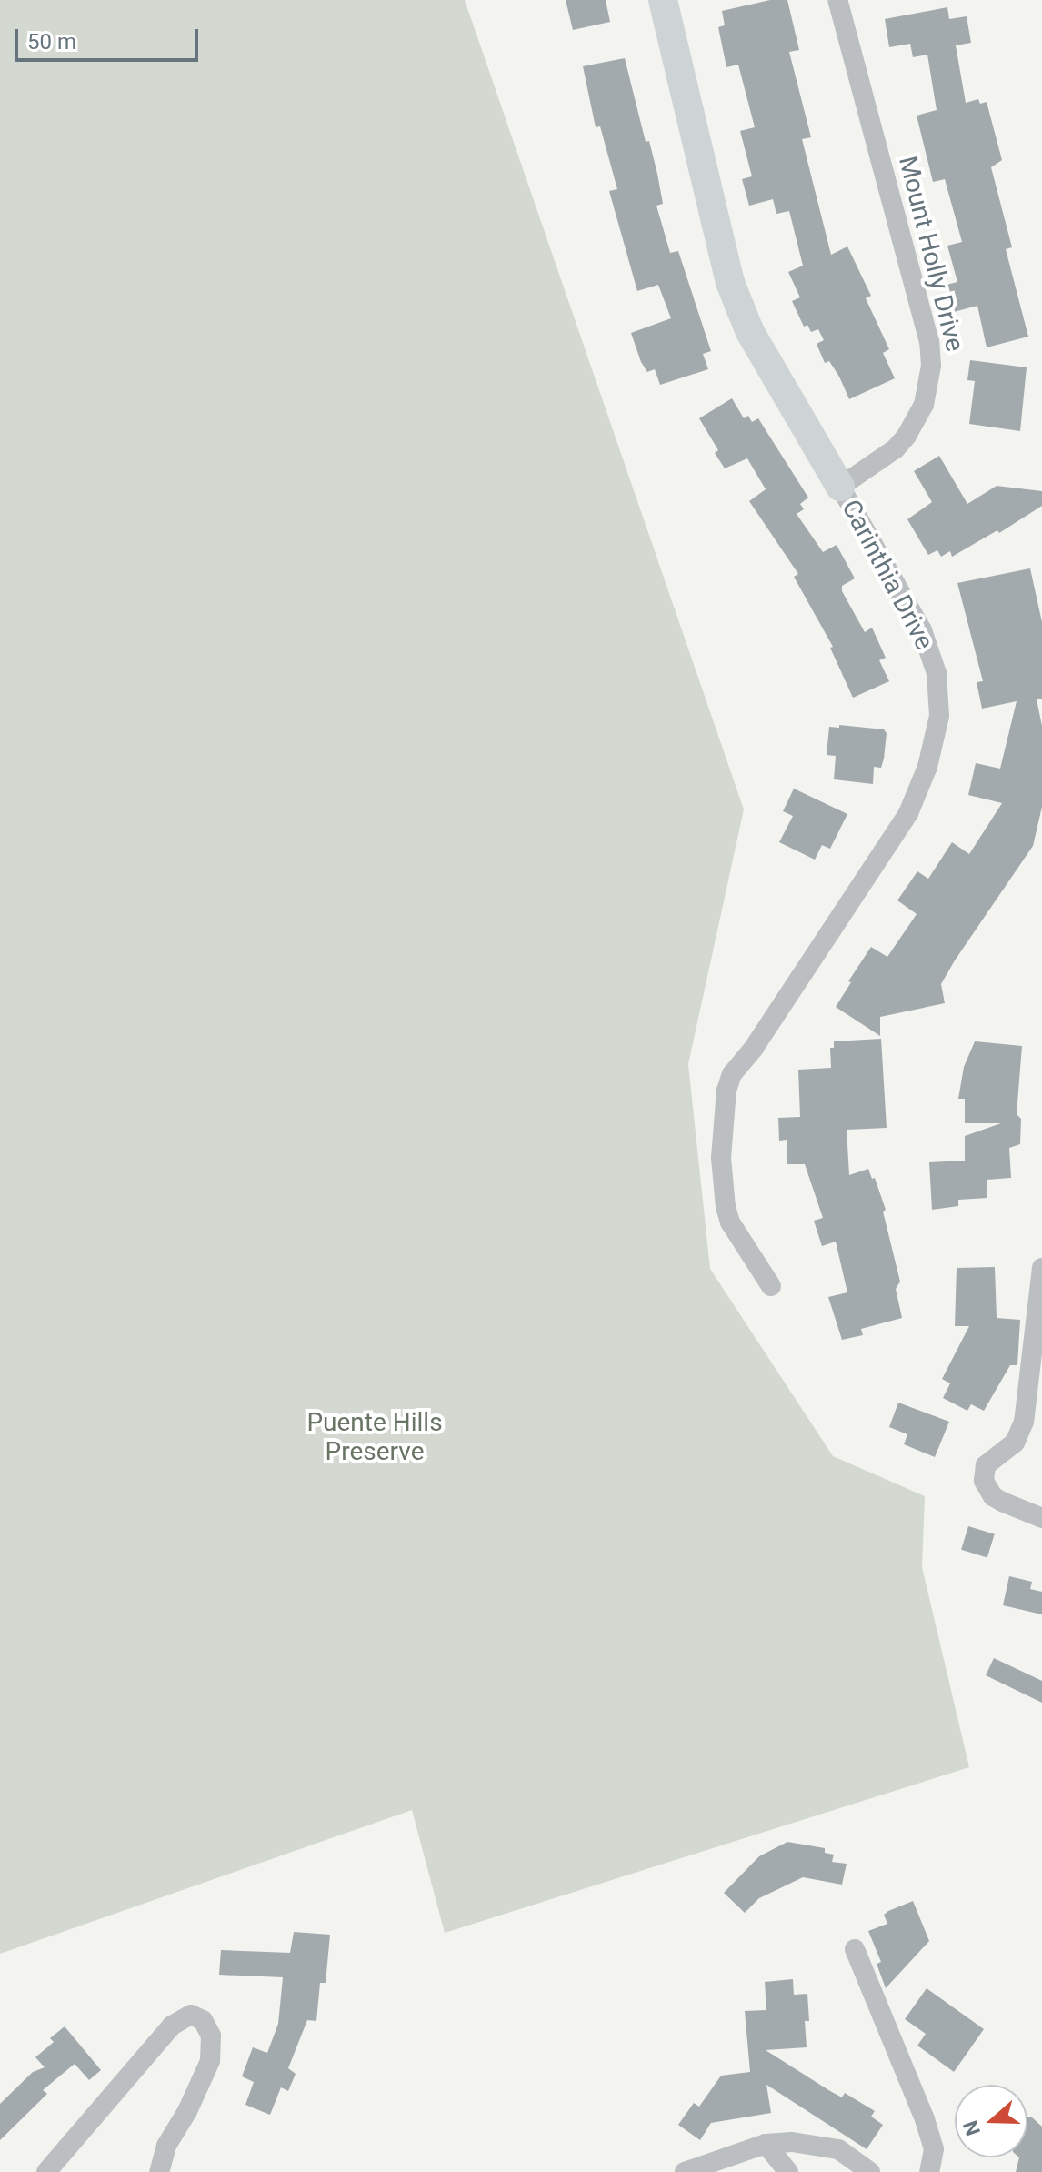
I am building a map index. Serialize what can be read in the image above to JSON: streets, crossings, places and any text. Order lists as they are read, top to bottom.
{
  "streets": {
    "street": ["Mount Holly Drive", "Carinthia Drive"]
  },
  "crossings": [
    ["Mount Holly Drive", "Carinthia Drive"]
  ],
  "parks": ["Puente Hills Preserve"],
  "scale_bar": "50 m",
  "north": "left"
}
